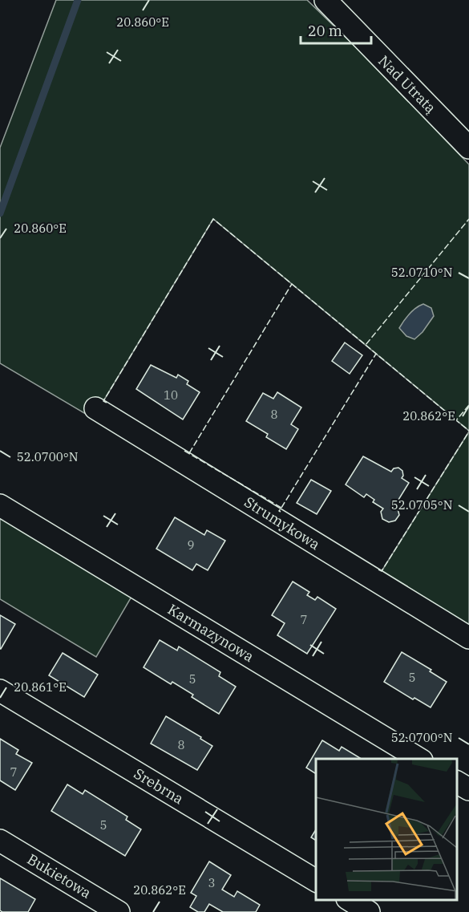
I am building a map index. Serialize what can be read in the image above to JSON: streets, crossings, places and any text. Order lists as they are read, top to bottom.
{
  "streets": {
    "street": [
      "Nad Utratą",
      "Strumykowa",
      "Karmazynowa",
      "Srebrna",
      "Bukietowa"
    ]
  },
  "house_numbers": [
    "10",
    "8",
    "9",
    "7",
    "5",
    "5",
    "8",
    "7",
    "5",
    "3"
  ],
  "scale_bar": "20 m",
  "coordinates": [
    "20.860°E",
    "52.0710°N",
    "20.862°E",
    "52.0700°N",
    "52.0705°N",
    "20.861°E"
  ]
}
